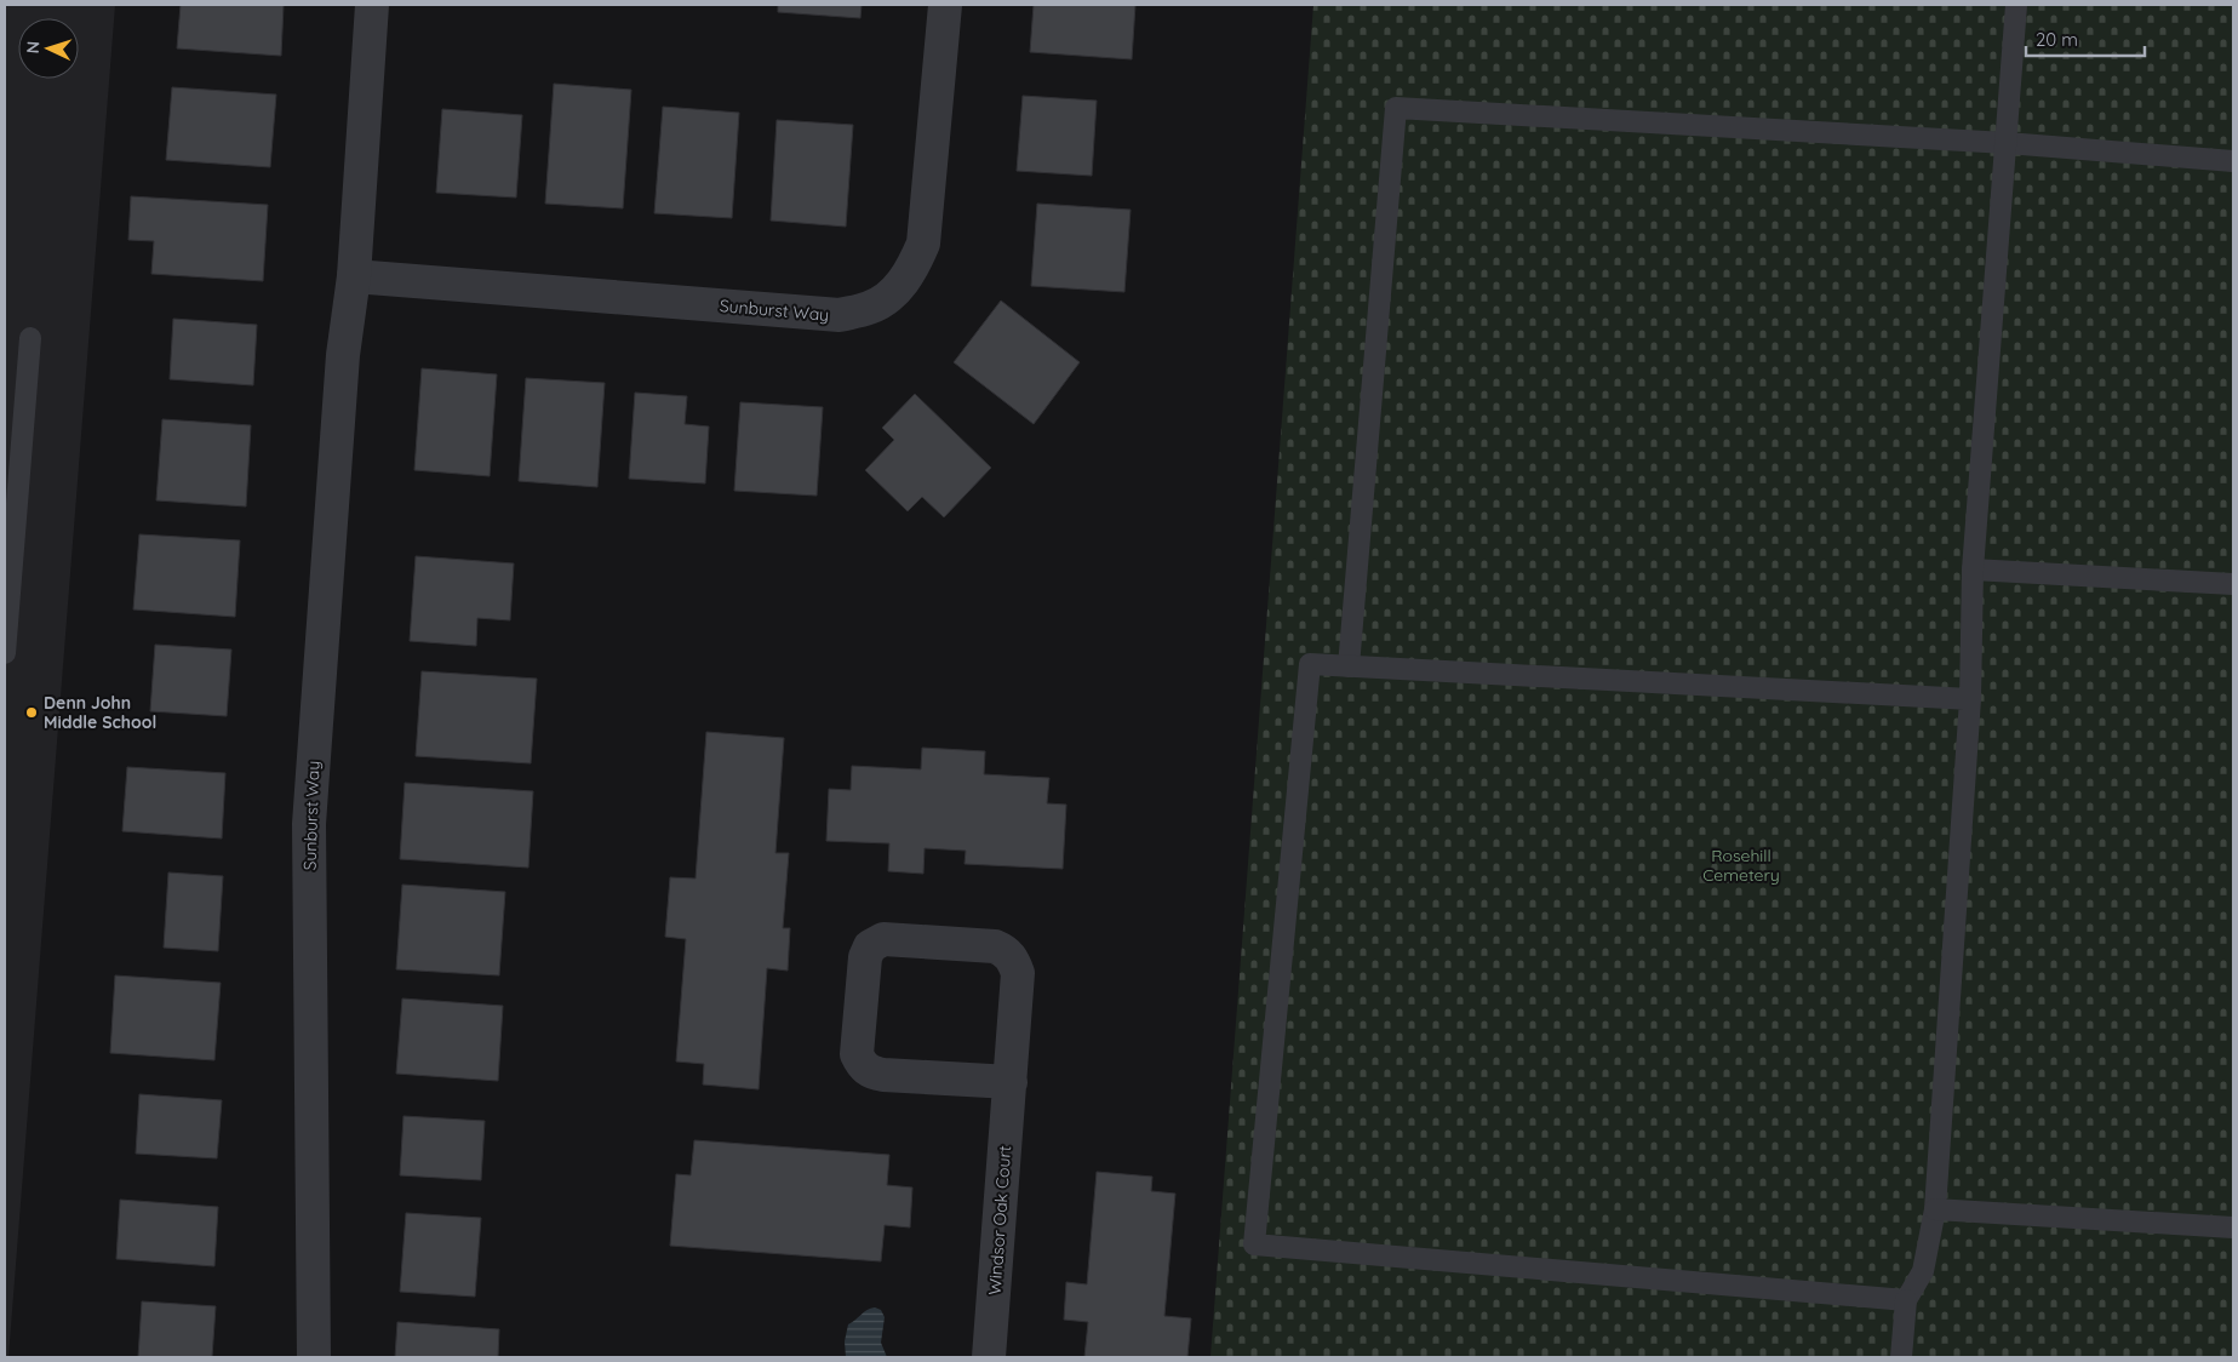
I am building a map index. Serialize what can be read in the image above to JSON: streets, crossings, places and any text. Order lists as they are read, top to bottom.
{
  "streets": {
    "street": ["Sunburst Way", "Windsor Oak Court"]
  },
  "parks": ["Rosehill Cemetery"],
  "places": ["Denn John Middle School"],
  "scale_bar": "20 m",
  "north": "left"
}
